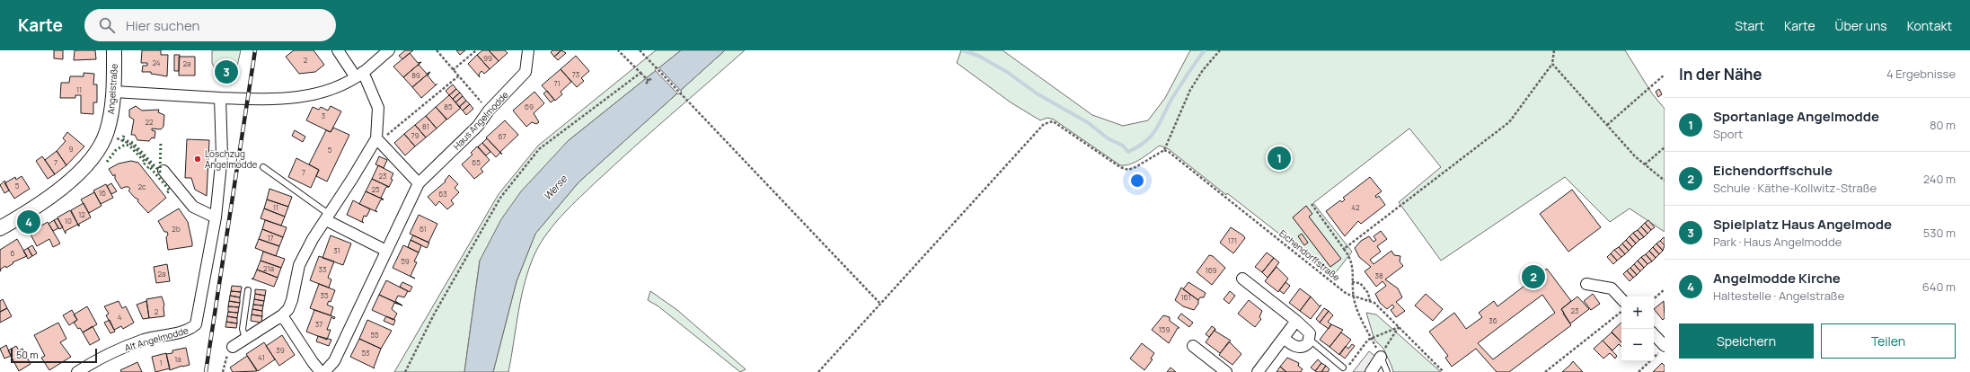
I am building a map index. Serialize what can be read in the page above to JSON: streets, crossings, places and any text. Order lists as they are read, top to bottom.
{
  "streets": {
    "street": ["Angelstraße", "Haus Angelmodde", "Alt Angelmodde"],
    "path": ["Eichendorffstraße"]
  },
  "water": ["Werse"],
  "places": ["Löschzug Angelmodde"],
  "house_numbers": [
    "99",
    "2",
    "24",
    "2a",
    "73",
    "89",
    "71",
    "11",
    "85",
    "69",
    "3",
    "22",
    "81",
    "79",
    "67",
    "9",
    "5",
    "7",
    "65",
    "7",
    "23",
    "5",
    "2c",
    "25",
    "16",
    "63",
    "11",
    "42",
    "12",
    "10",
    "2b",
    "61",
    "17",
    "171",
    "31",
    "6",
    "59",
    "21a",
    "33",
    "169",
    "2a",
    "38",
    "35",
    "161",
    "23",
    "2",
    "4",
    "36",
    "37",
    "159",
    "55",
    "39",
    "53",
    "41",
    "1a",
    "1"
  ],
  "scale_bar": "50 m",
  "page": {
    "header": "Karte",
    "search": "Hier suchen",
    "nav": [
      "Start",
      "Karte",
      "Über uns",
      "Kontakt"
    ],
    "heading": ["In der Nähe", "4 Ergebnisse"],
    "pins": [
      "3",
      "1",
      "4",
      "2"
    ],
    "list": [
      {
        "mark": "1",
        "name": "Sportanlage Angelmodde",
        "note": "Sport",
        "value": "80 m"
      },
      {
        "mark": "2",
        "name": "Eichendorffschule",
        "note": "Schule · Käthe-Kollwitz-Straße",
        "value": "240 m"
      },
      {
        "mark": "3",
        "name": "Spielplatz Haus Angelmode",
        "note": "Park · Haus Angelmodde",
        "value": "530 m"
      },
      {
        "mark": "4",
        "name": "Angelmodde Kirche",
        "note": "Haltestelle · Angelstraße",
        "value": "640 m"
      }
    ],
    "map_buttons": ["+", "−"],
    "buttons": ["Speichern", "Teilen"],
    "scale": "50 m"
  }
}
